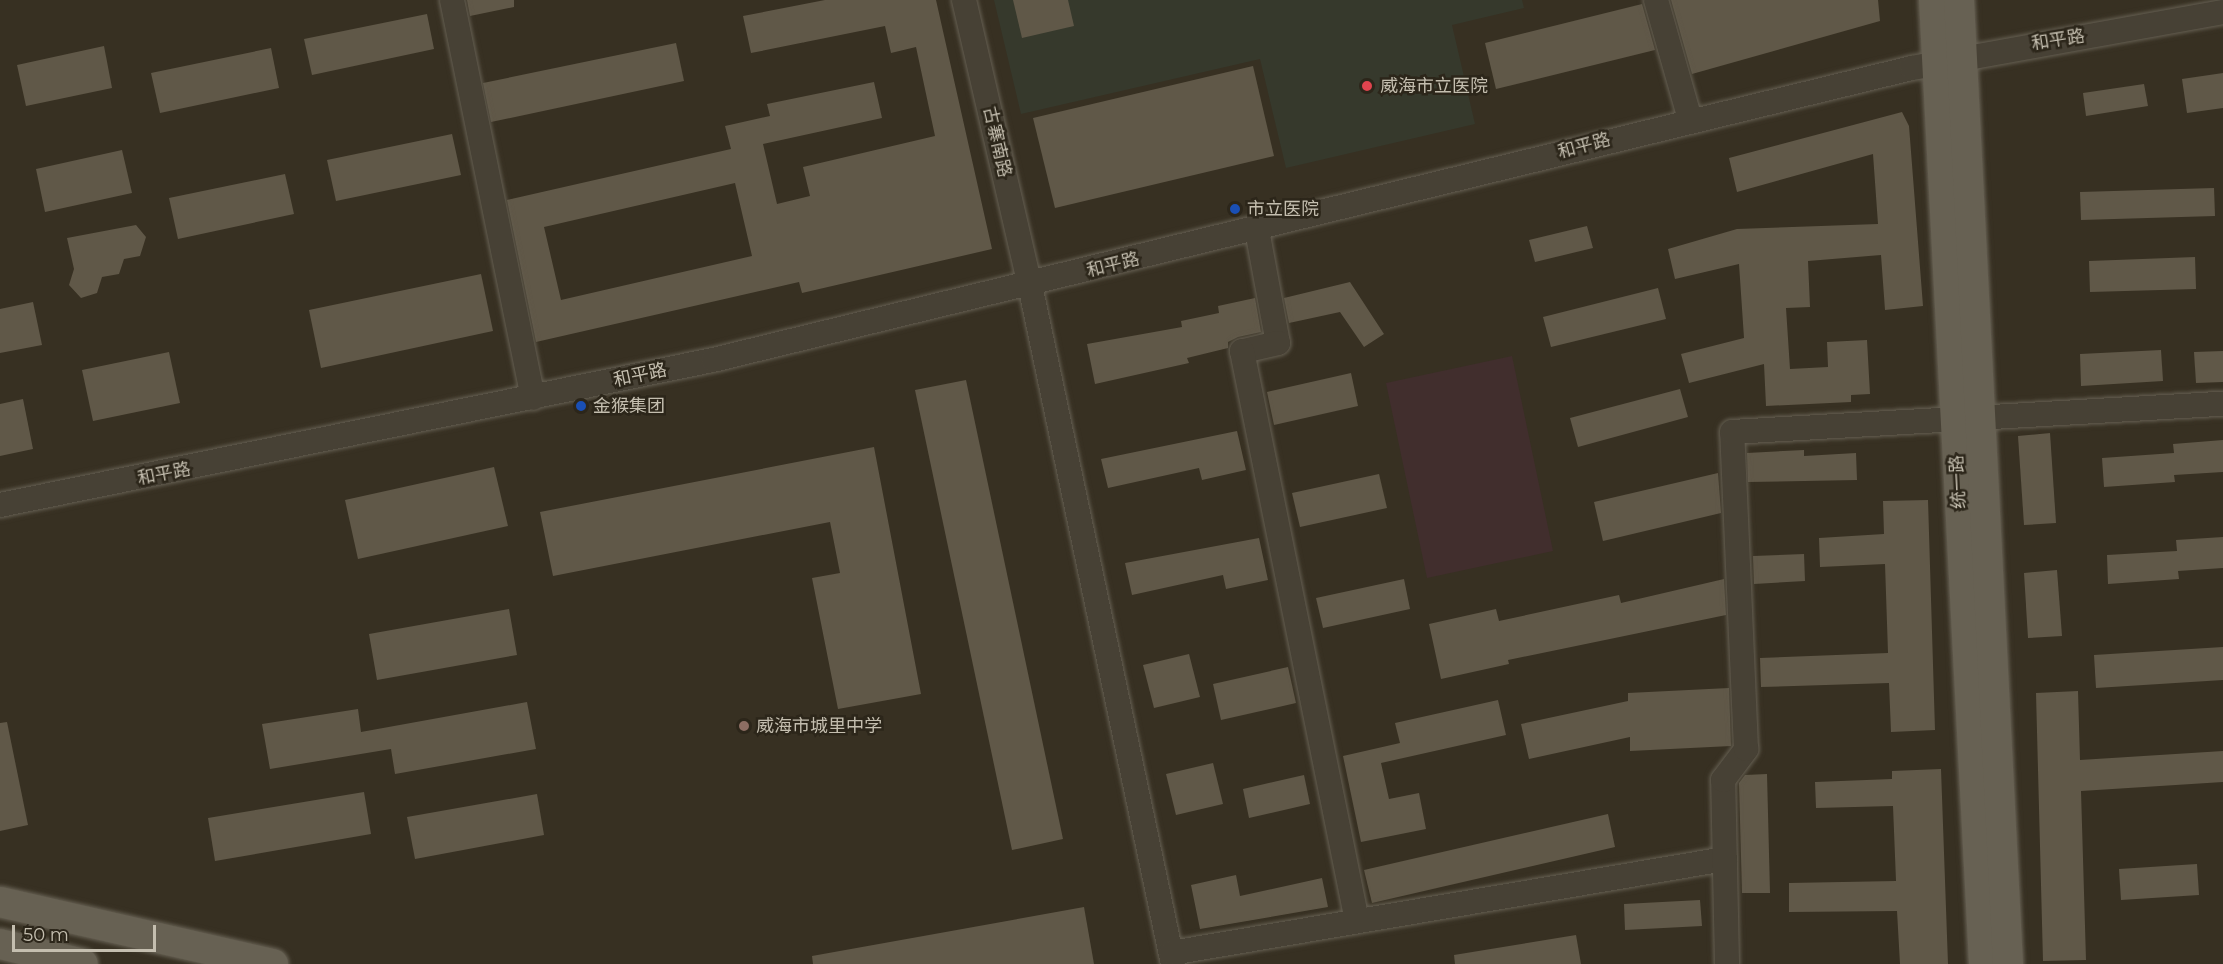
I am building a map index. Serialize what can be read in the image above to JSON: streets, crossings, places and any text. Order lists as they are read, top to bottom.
{
  "streets": {
    "main road": ["统一路"],
    "street": ["和平路", "古寨南路"]
  },
  "crossings": [
    ["和平路", "古寨南路"],
    ["和平路", "统一路"]
  ],
  "places": [
    "威海市立医院",
    "市立医院",
    "金猴集团",
    "威海市城里中学"
  ],
  "scale_bar": "50 m"
}
